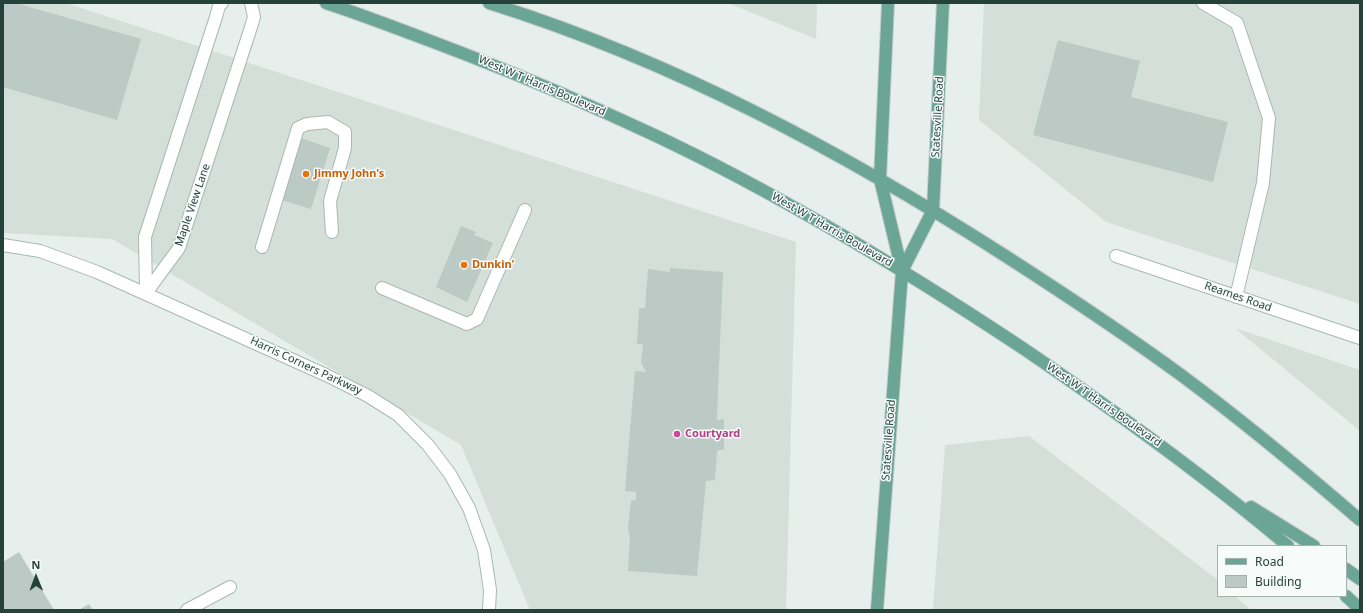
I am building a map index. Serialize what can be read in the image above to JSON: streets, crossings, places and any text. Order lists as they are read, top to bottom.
{
  "streets": {
    "main road": ["West W T Harris Boulevard", "Statesville Road"],
    "street": ["Maple View Lane", "Reames Road", "Harris Corners Parkway"]
  },
  "crossings": [
    ["West W T Harris Boulevard", "Statesville Road"],
    ["Maple View Lane", "Harris Corners Parkway"]
  ],
  "places": ["Jimmy John's", "Dunkin'", "Courtyard"],
  "legend": ["Road", "Building"],
  "north": "top"
}
